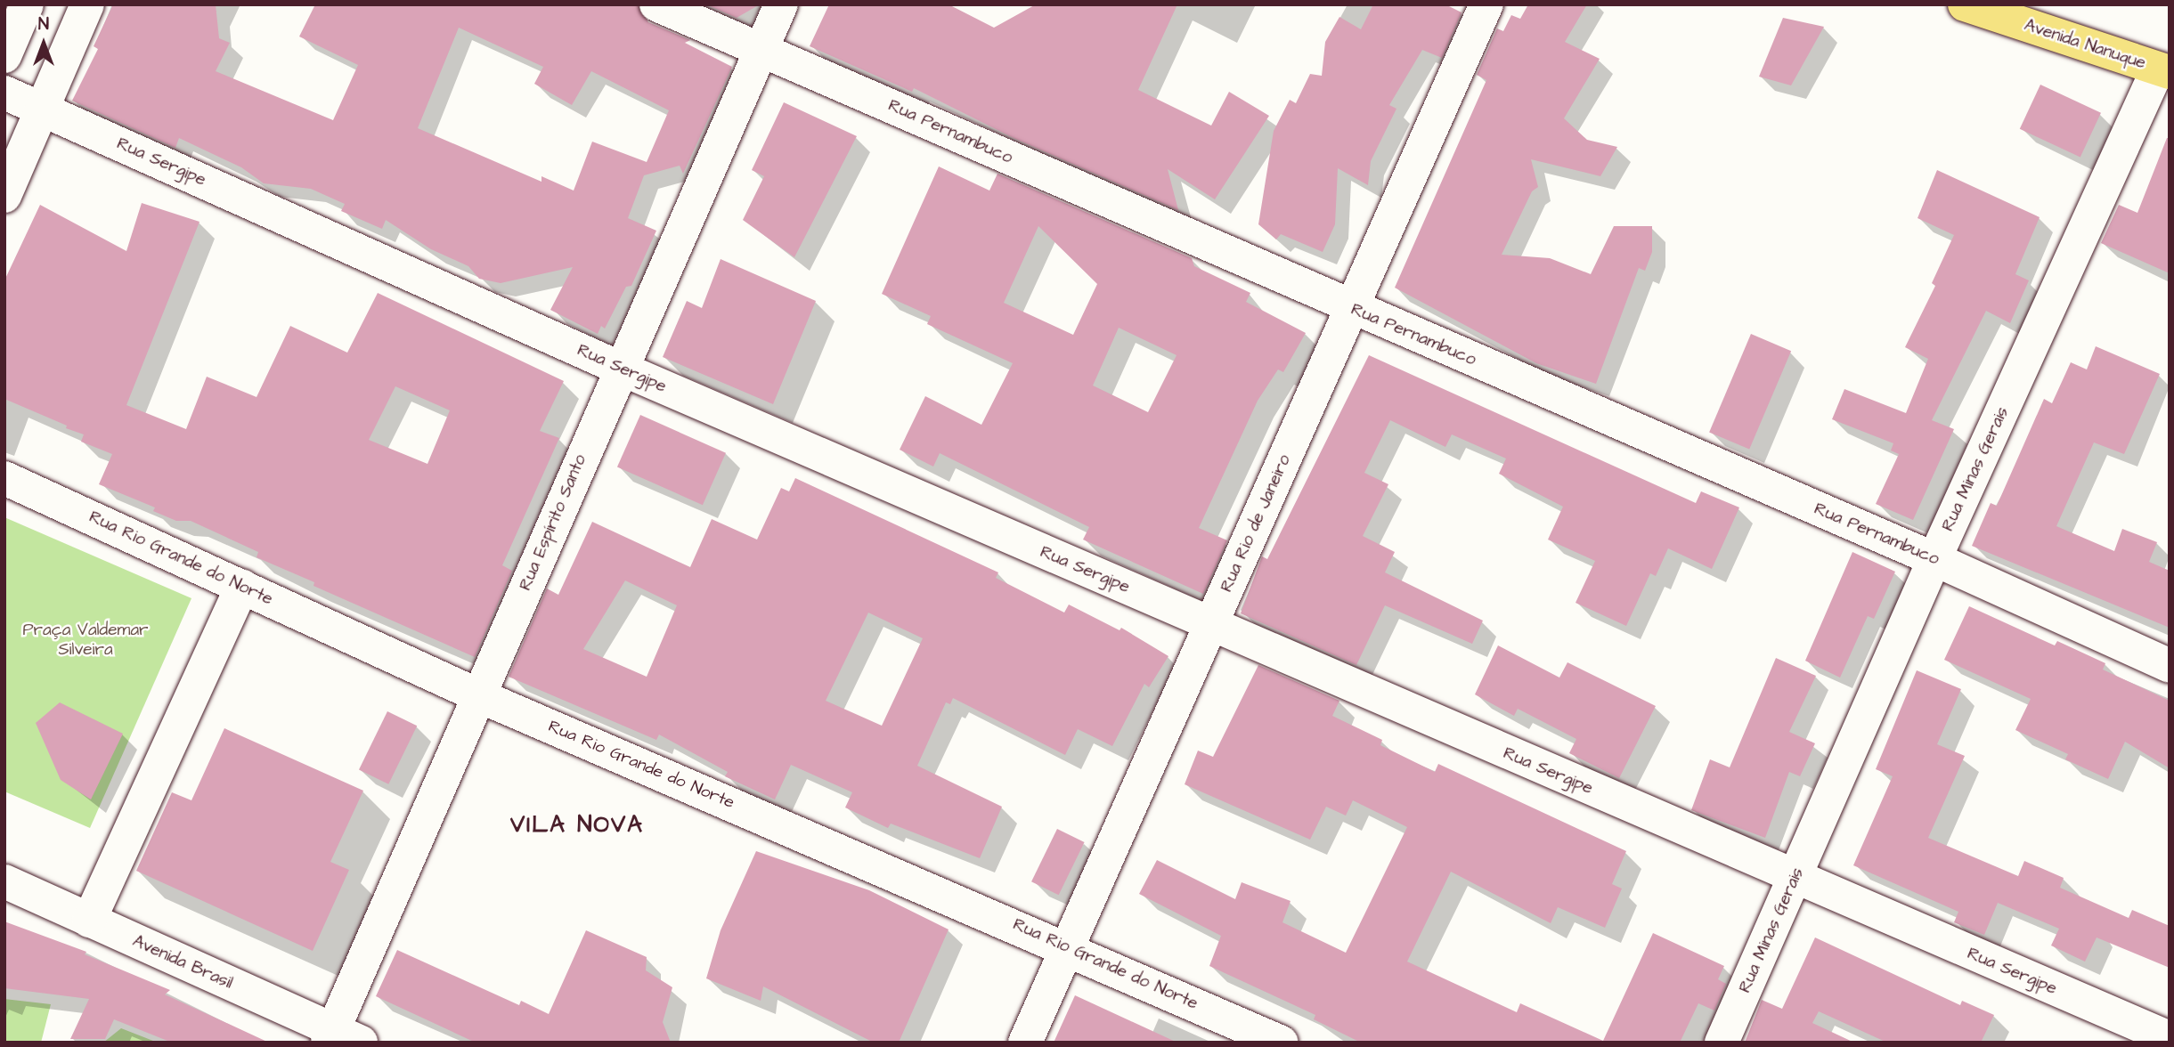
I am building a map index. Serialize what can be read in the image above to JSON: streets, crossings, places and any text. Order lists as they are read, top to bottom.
{
  "streets": {
    "main road": ["Avenida Nanuque"],
    "street": [
      "Rua Pernambuco",
      "Rua Sergipe",
      "Rua Minas Gerais",
      "Rua Espírito Santo",
      "Rua Rio de Janeiro",
      "Rua Rio Grande do Norte",
      "Avenida Brasil"
    ]
  },
  "crossings": [
    ["Avenida Nanuque", "Rua Minas Gerais"],
    ["Rua Pernambuco", "Rua Minas Gerais"],
    ["Rua Pernambuco", "Rua Espírito Santo"],
    ["Rua Pernambuco", "Rua Rio de Janeiro"],
    ["Rua Sergipe", "Rua Minas Gerais"],
    ["Rua Sergipe", "Rua Espírito Santo"],
    ["Rua Sergipe", "Rua Rio de Janeiro"],
    ["Rua Espírito Santo", "Rua Rio Grande do Norte"],
    ["Rua Espírito Santo", "Avenida Brasil"],
    ["Rua Rio de Janeiro", "Rua Rio Grande do Norte"]
  ],
  "districts": ["VILA NOVA"],
  "parks": ["Praça Valdemar Silveira"],
  "north": "top"
}
